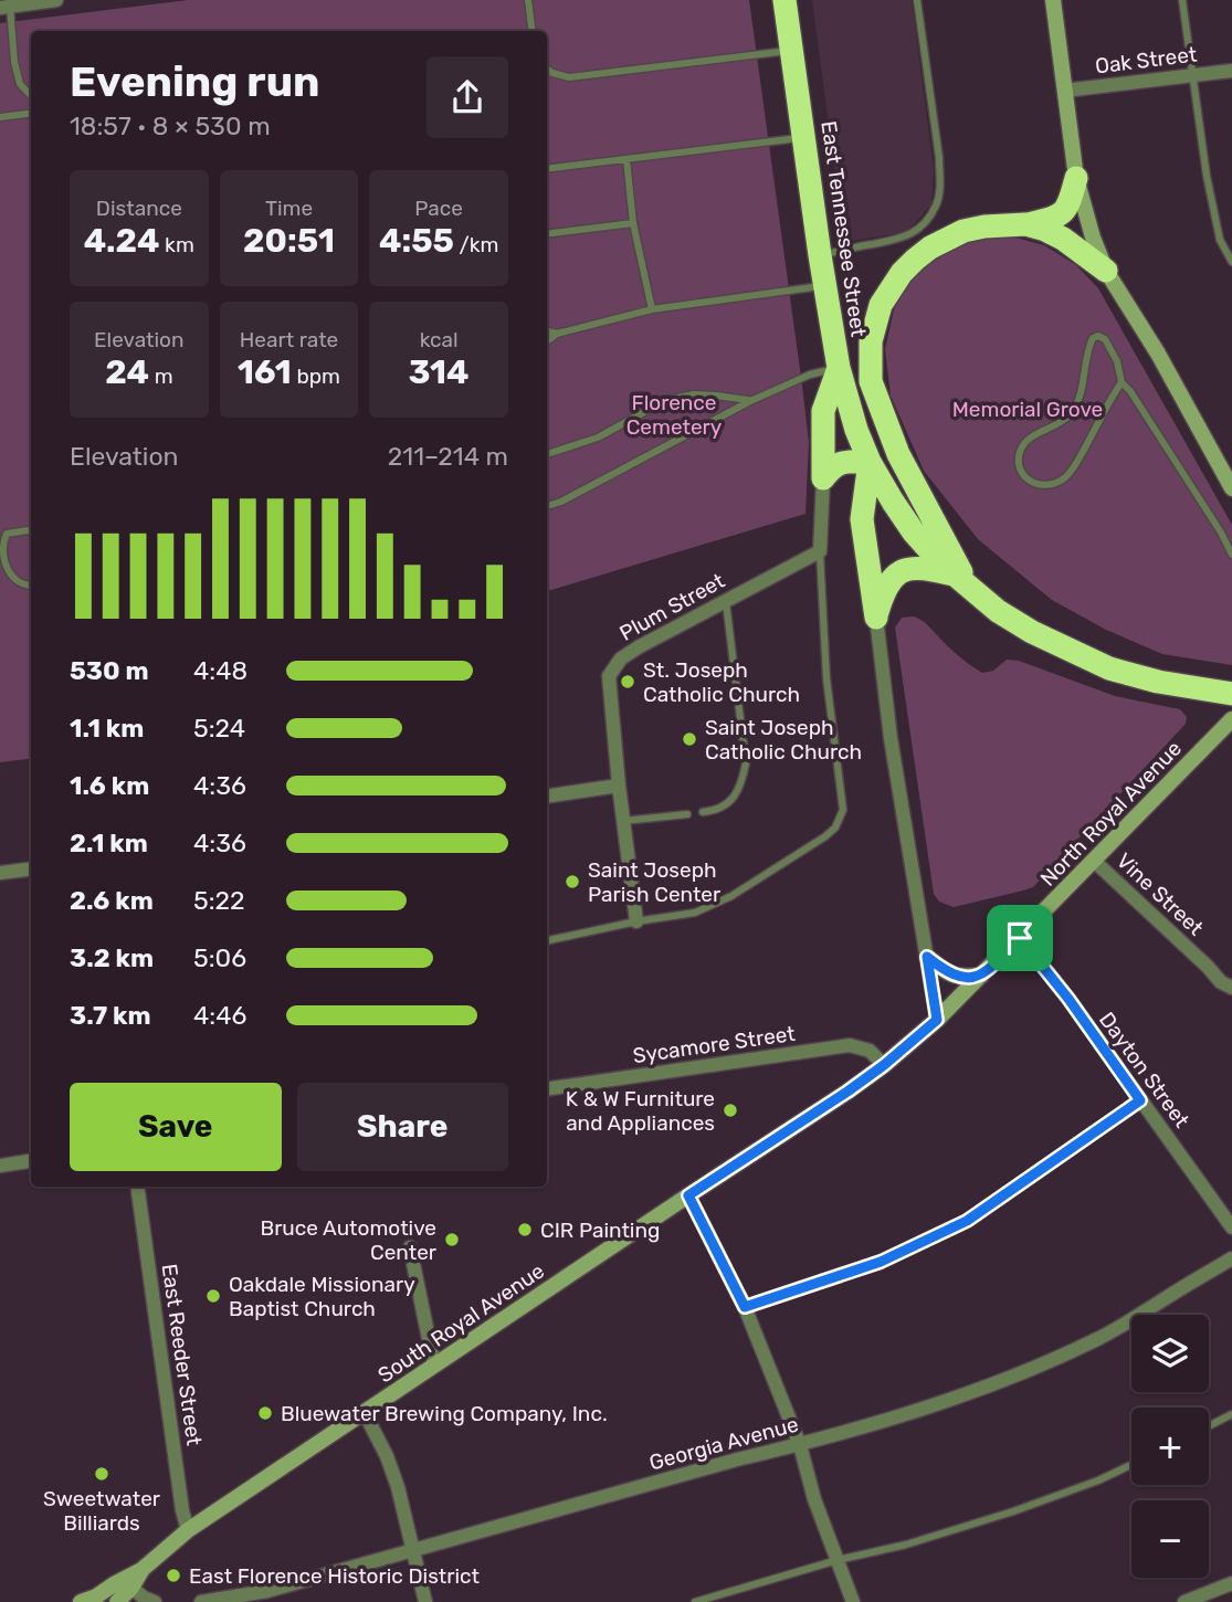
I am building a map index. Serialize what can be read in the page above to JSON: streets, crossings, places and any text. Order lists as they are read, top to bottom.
{
  "streets": {
    "highway": ["East Tennessee Street"],
    "street": [
      "Oak Street",
      "Plum Street",
      "North Royal Avenue",
      "Vine Street",
      "Sycamore Street",
      "Dayton Street",
      "South Royal Avenue",
      "East Reeder Street",
      "Georgia Avenue"
    ]
  },
  "crossings": [
    ["North Royal Avenue", "Vine Street"],
    ["North Royal Avenue", "Dayton Street"],
    ["North Royal Avenue", "South Royal Avenue"],
    ["Sycamore Street", "South Royal Avenue"],
    ["Dayton Street", "South Royal Avenue"],
    ["South Royal Avenue", "East Reeder Street"]
  ],
  "parks": ["Florence Cemetery", "Memorial Grove"],
  "places": [
    "St. Joseph Catholic Church",
    "Saint Joseph Catholic Church",
    "Saint Joseph Parish Center",
    "K & W Furniture and Appliances",
    "CIR Painting",
    "Bruce Automotive Center",
    "Oakdale Missionary Baptist Church",
    "Bluewater Brewing Company, Inc.",
    "Sweetwater Billiards",
    "East Florence Historic District"
  ],
  "page": {
    "heading": ["Evening run", "18:57 · 8 × 530 m"],
    "stats": [
      ["Distance", "4.24 km"],
      ["Time", "20:51"],
      ["Pace", "4:55 /km"],
      ["Elevation", "24 m"],
      ["Heart rate", "161 bpm"],
      ["kcal", "314"]
    ],
    "chart": ["Elevation", "211–214 m"],
    "list": [
      {
        "name": "530 m",
        "note": "4:48"
      },
      {
        "name": "1.1 km",
        "note": "5:24"
      },
      {
        "name": "1.6 km",
        "note": "4:36"
      },
      {
        "name": "2.1 km",
        "note": "4:36"
      },
      {
        "name": "2.6 km",
        "note": "5:22"
      },
      {
        "name": "3.2 km",
        "note": "5:06"
      },
      {
        "name": "3.7 km",
        "note": "4:46"
      }
    ],
    "buttons": ["Save", "Share"],
    "map_buttons": ["+", "−"]
  }
}
